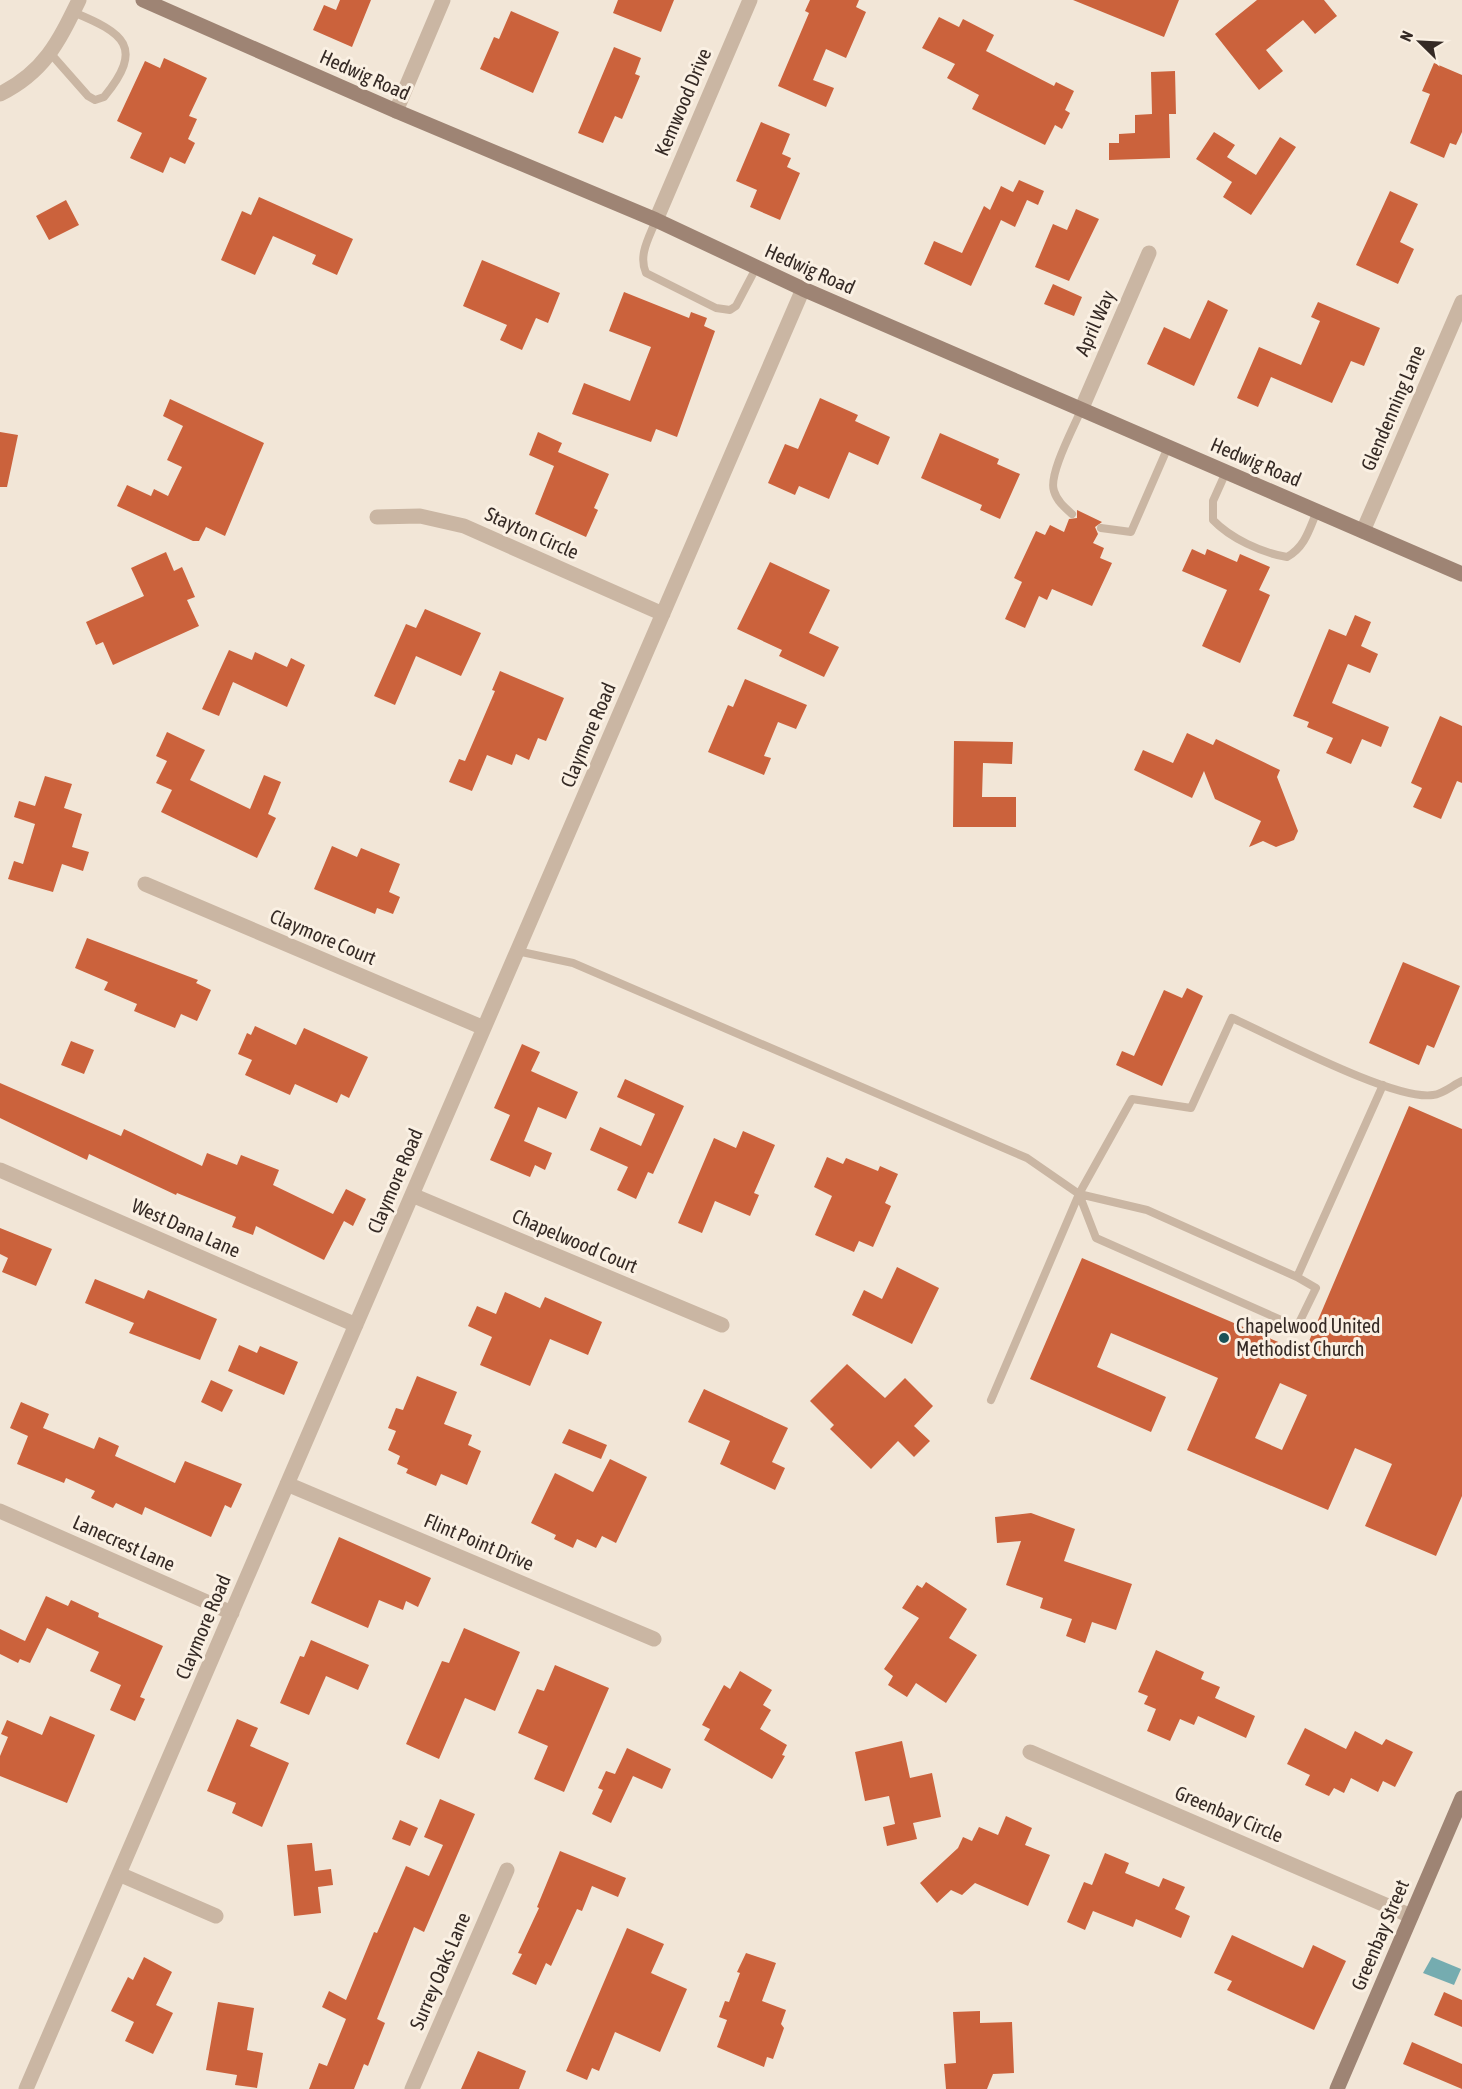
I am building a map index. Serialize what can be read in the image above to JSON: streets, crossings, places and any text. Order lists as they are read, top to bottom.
{
  "streets": {
    "street": [
      "Hedwig Road",
      "Kemwood Drive",
      "April Way",
      "Glendenning Lane",
      "Stayton Circle",
      "Claymore Road",
      "Claymore Court",
      "West Dana Lane",
      "Chapelwood Court",
      "Flint Point Drive",
      "Lanecrest Lane",
      "Greenbay Circle",
      "Greenbay Street",
      "Surrey Oaks Lane"
    ]
  },
  "crossings": [
    ["Hedwig Road", "Kemwood Drive"],
    ["Hedwig Road", "April Way"],
    ["Hedwig Road", "Glendenning Lane"],
    ["Hedwig Road", "Claymore Road"],
    ["Stayton Circle", "Claymore Road"],
    ["Claymore Road", "Claymore Court"],
    ["Claymore Road", "West Dana Lane"],
    ["Claymore Road", "Chapelwood Court"],
    ["Claymore Road", "Flint Point Drive"],
    ["Claymore Road", "Lanecrest Lane"],
    ["Greenbay Circle", "Greenbay Street"]
  ],
  "places": ["Chapelwood United Methodist Church"],
  "north": "top left"
}
